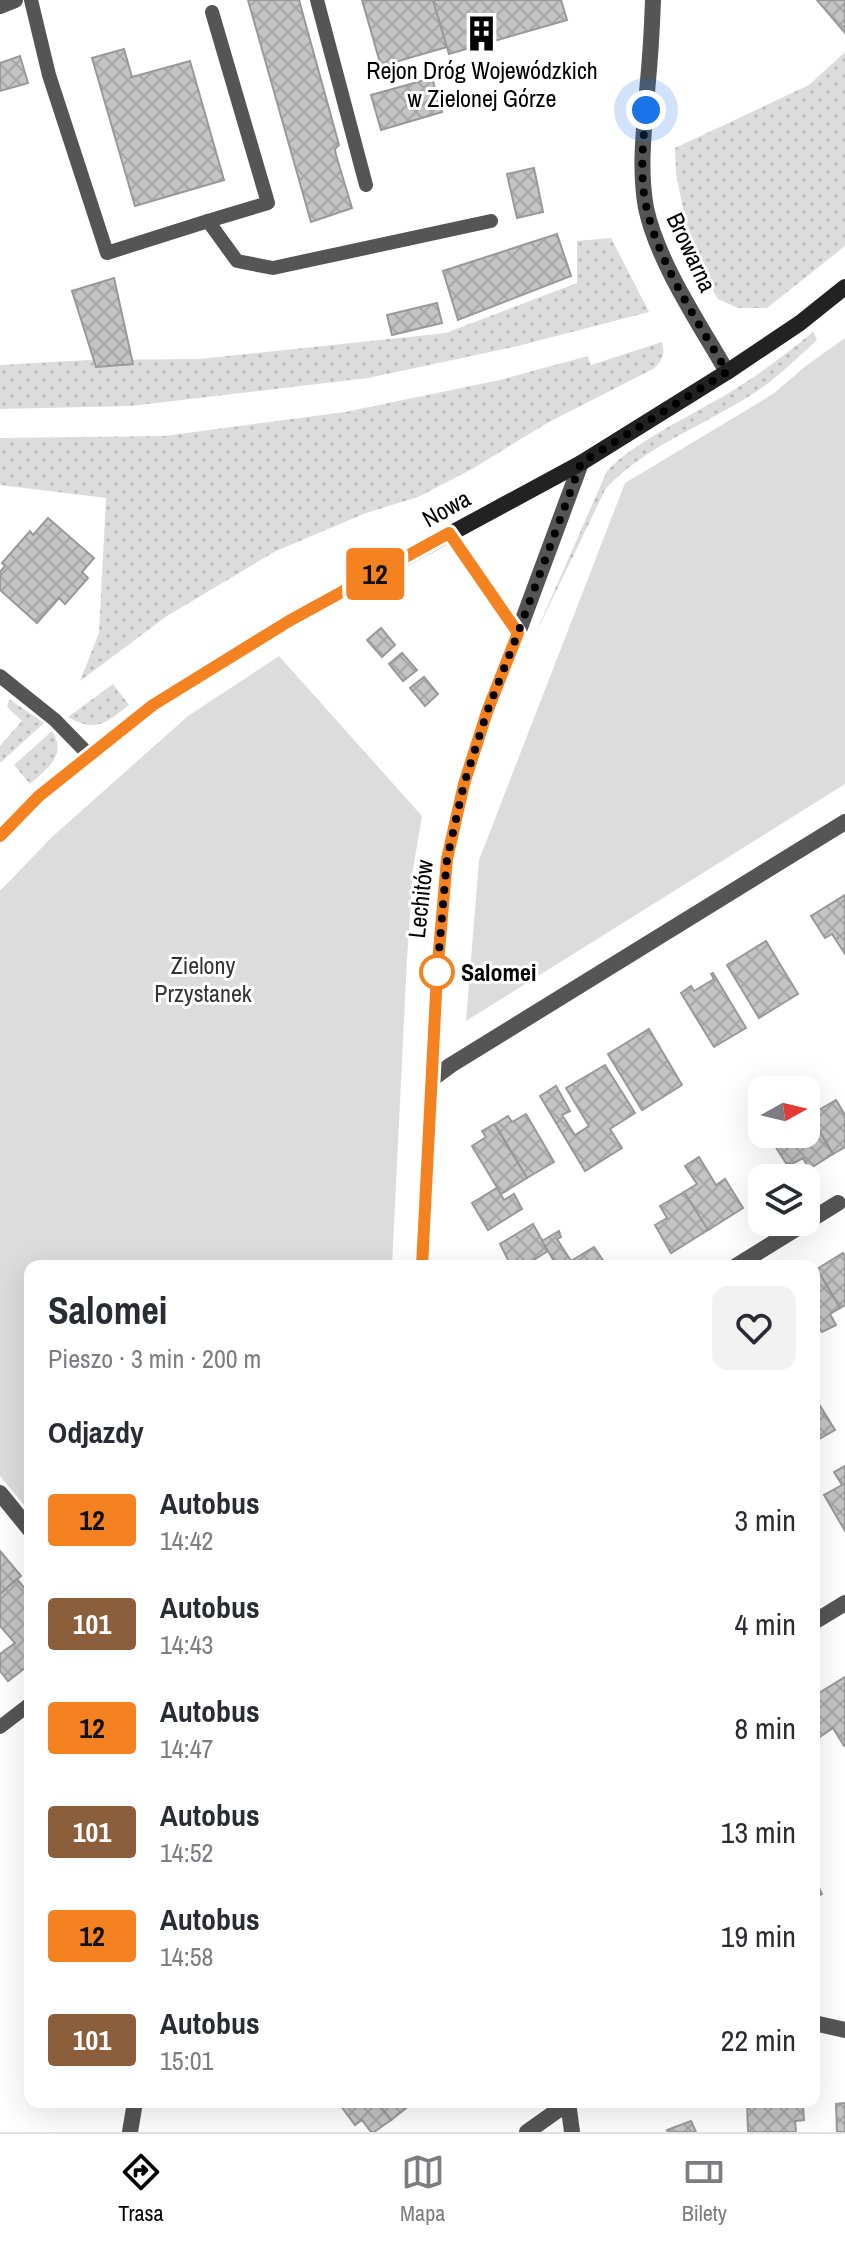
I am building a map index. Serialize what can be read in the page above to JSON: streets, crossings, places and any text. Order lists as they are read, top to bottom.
{
  "streets": {
    "street": ["Browarna", "Nowa", "Lechitów"]
  },
  "crossings": [
    ["Browarna", "Nowa"],
    ["Nowa", "Lechitów"]
  ],
  "parks": ["Zielony Przystanek"],
  "places": {
    "building": ["Rejon Dróg Wojewódzkich w Zielonej Górze"],
    "other": ["Salomei"]
  },
  "lines": ["bus line 12"],
  "north": "right",
  "page": {
    "on_map": "12",
    "heading": [
      ["Salomei", "Pieszo · 3 min · 200 m"],
      "Odjazdy"
    ],
    "list": [
      {
        "mark": "12",
        "name": "Autobus",
        "note": "14:42",
        "value": "3 min"
      },
      {
        "mark": "101",
        "name": "Autobus",
        "note": "14:43",
        "value": "4 min"
      },
      {
        "mark": "12",
        "name": "Autobus",
        "note": "14:47",
        "value": "8 min"
      },
      {
        "mark": "101",
        "name": "Autobus",
        "note": "14:52",
        "value": "13 min"
      },
      {
        "mark": "12",
        "name": "Autobus",
        "note": "14:58",
        "value": "19 min"
      },
      {
        "mark": "101",
        "name": "Autobus",
        "note": "15:01",
        "value": "22 min"
      }
    ],
    "tabs": ["Trasa", "Mapa", "Bilety"]
  }
}
